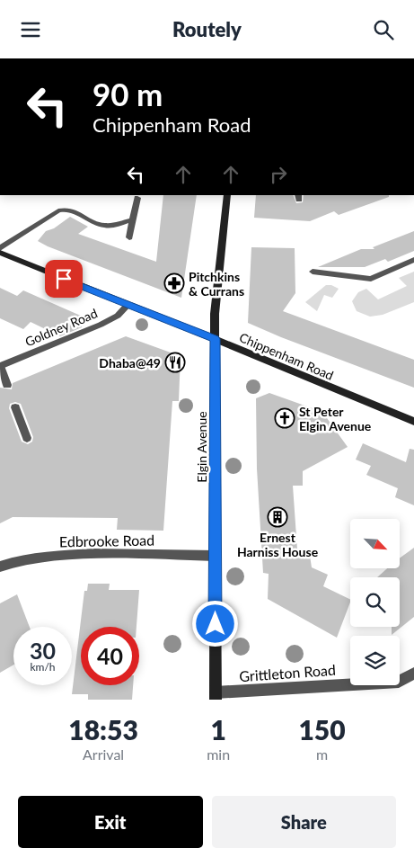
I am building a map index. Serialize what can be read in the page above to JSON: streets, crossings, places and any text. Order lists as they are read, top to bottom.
{
  "streets": {
    "street": [
      "Goldney Road",
      "Chippenham Road",
      "Elgin Avenue",
      "Edbrooke Road",
      "Grittleton Road"
    ]
  },
  "crossings": [
    ["Goldney Road", "Chippenham Road"],
    ["Chippenham Road", "Elgin Avenue"],
    ["Elgin Avenue", "Edbrooke Road"],
    ["Elgin Avenue", "Grittleton Road"]
  ],
  "places": {
    "pharmacy": ["Pitchkins & Currans"],
    "restaurant": ["Dhaba@49"],
    "church": ["St Peter Elgin Avenue"],
    "building": ["Ernest Harniss House"]
  },
  "north": "bottom right",
  "page": {
    "header": "Routely",
    "turn": ["90 m", "Chippenham Road"],
    "speed": "30 km/h",
    "limit": "40",
    "eta": [
      "18:53",
      "Arrival",
      "1",
      "min",
      "150",
      "m"
    ],
    "buttons": ["Exit", "Share"]
  }
}
